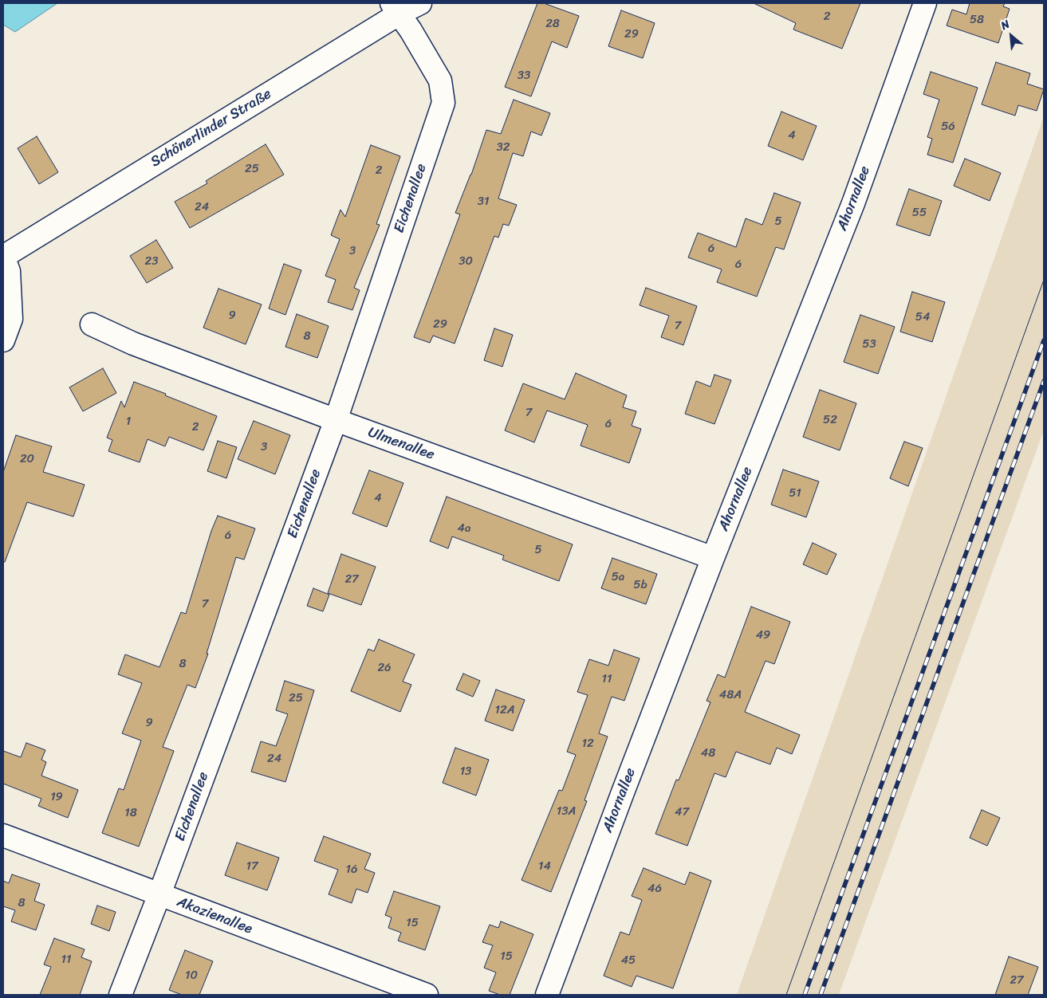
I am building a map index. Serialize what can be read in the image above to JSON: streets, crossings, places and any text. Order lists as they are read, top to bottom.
{
  "streets": {
    "street": [
      "Schönerlinder Straße",
      "Eichenallee",
      "Ahornallee",
      "Ulmenallee",
      "Akazienallee"
    ]
  },
  "crossings": [
    ["Schönerlinder Straße", "Eichenallee"],
    ["Eichenallee", "Ulmenallee"],
    ["Eichenallee", "Akazienallee"],
    ["Ahornallee", "Ulmenallee"]
  ],
  "house_numbers": [
    "2",
    "58",
    "28",
    "29",
    "33",
    "56",
    "4",
    "32",
    "25",
    "2",
    "31",
    "24",
    "55",
    "5",
    "6",
    "3",
    "23",
    "30",
    "6",
    "9",
    "54",
    "29",
    "7",
    "8",
    "53",
    "7",
    "52",
    "1",
    "6",
    "2",
    "3",
    "20",
    "51",
    "4",
    "4a",
    "6",
    "5",
    "5a",
    "27",
    "5b",
    "7",
    "49",
    "8",
    "26",
    "11",
    "48A",
    "25",
    "12A",
    "9",
    "12",
    "48",
    "24",
    "13",
    "19",
    "13A",
    "47",
    "18",
    "17",
    "14",
    "16",
    "46",
    "8",
    "15",
    "15",
    "11",
    "45",
    "10",
    "27"
  ],
  "north": "top left"
}
